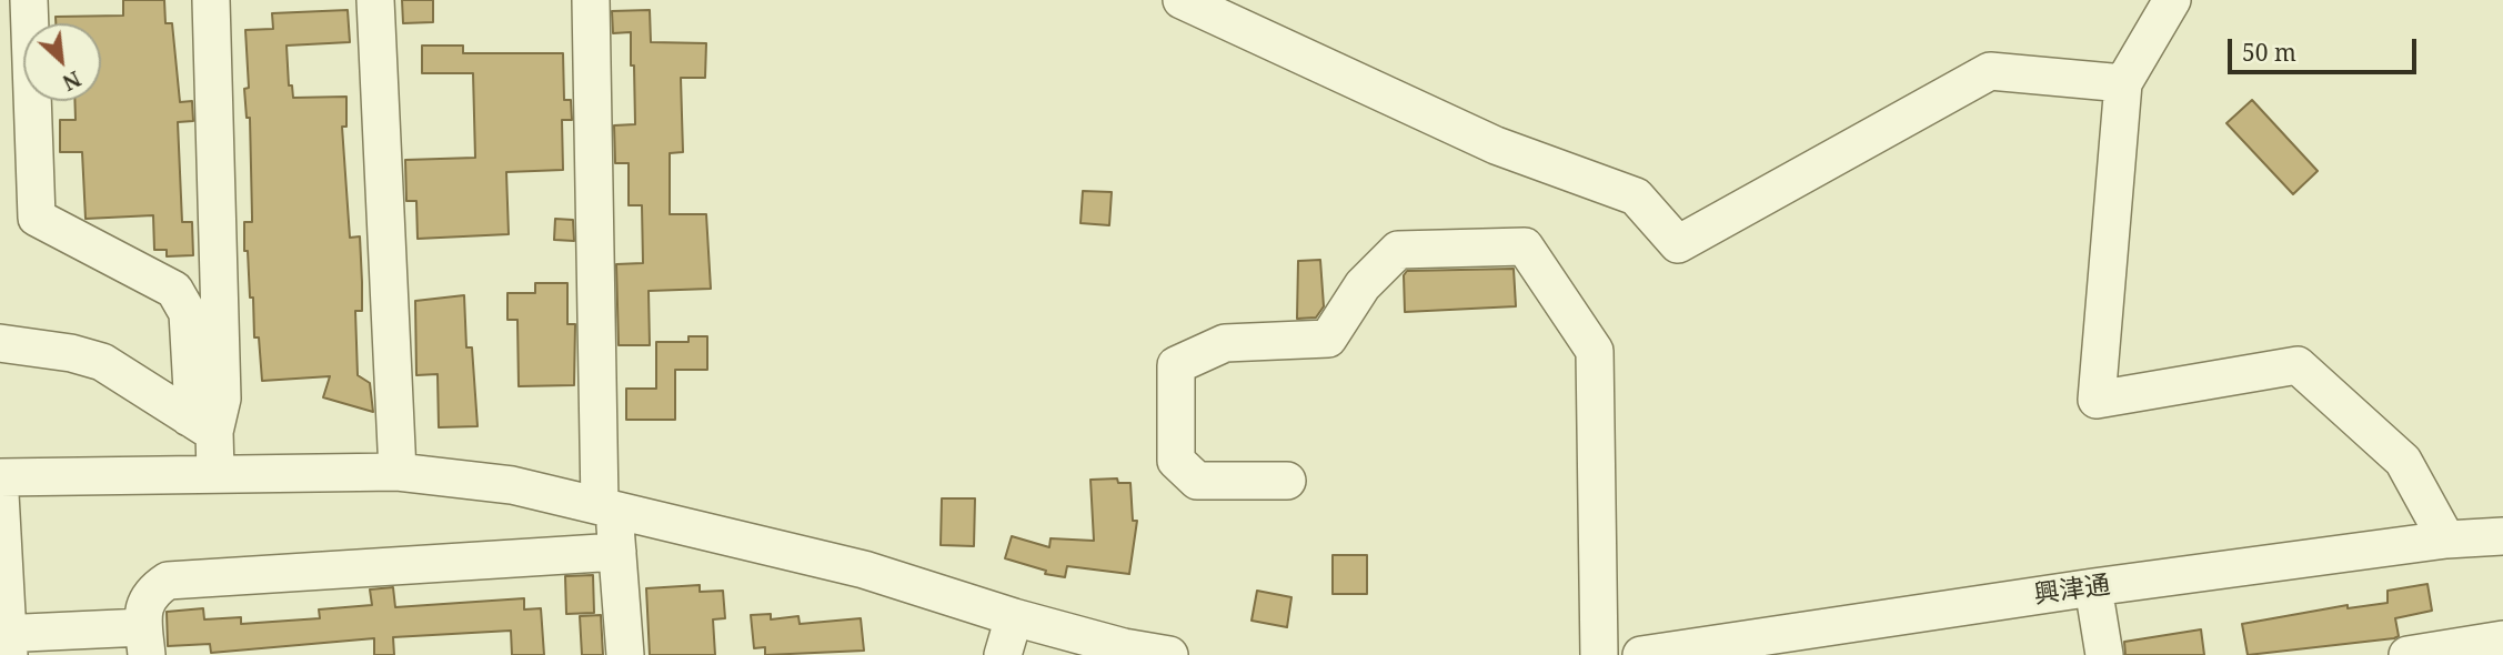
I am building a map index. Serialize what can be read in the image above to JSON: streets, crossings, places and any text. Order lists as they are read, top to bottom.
{
  "streets": {
    "street": ["興津通"]
  },
  "scale_bar": "50 m",
  "north": "bottom right"
}
